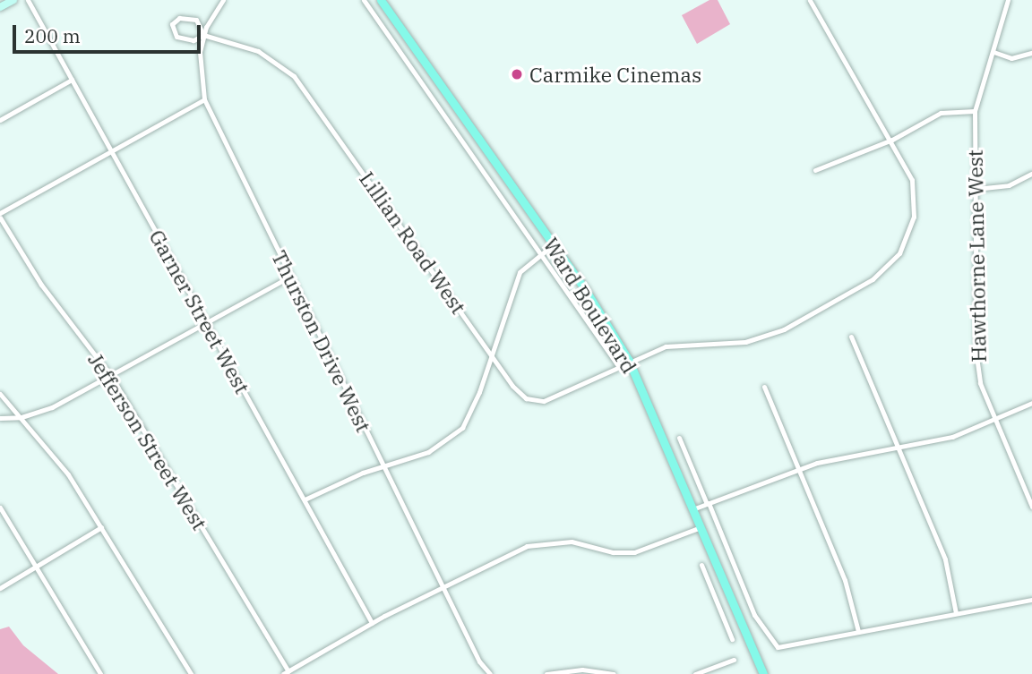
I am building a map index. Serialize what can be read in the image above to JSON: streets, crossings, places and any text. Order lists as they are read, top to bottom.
{
  "streets": {
    "main road": ["Ward Boulevard"],
    "street": [
      "Lillian Road West",
      "Hawthorne Lane West",
      "Garner Street West",
      "Thurston Drive West",
      "Jefferson Street West"
    ]
  },
  "crossings": [
    ["Lillian Road West", "Ward Boulevard"],
    ["Lillian Road West", "Thurston Drive West"]
  ],
  "places": ["Carmike Cinemas"],
  "scale_bar": "200 m"
}
